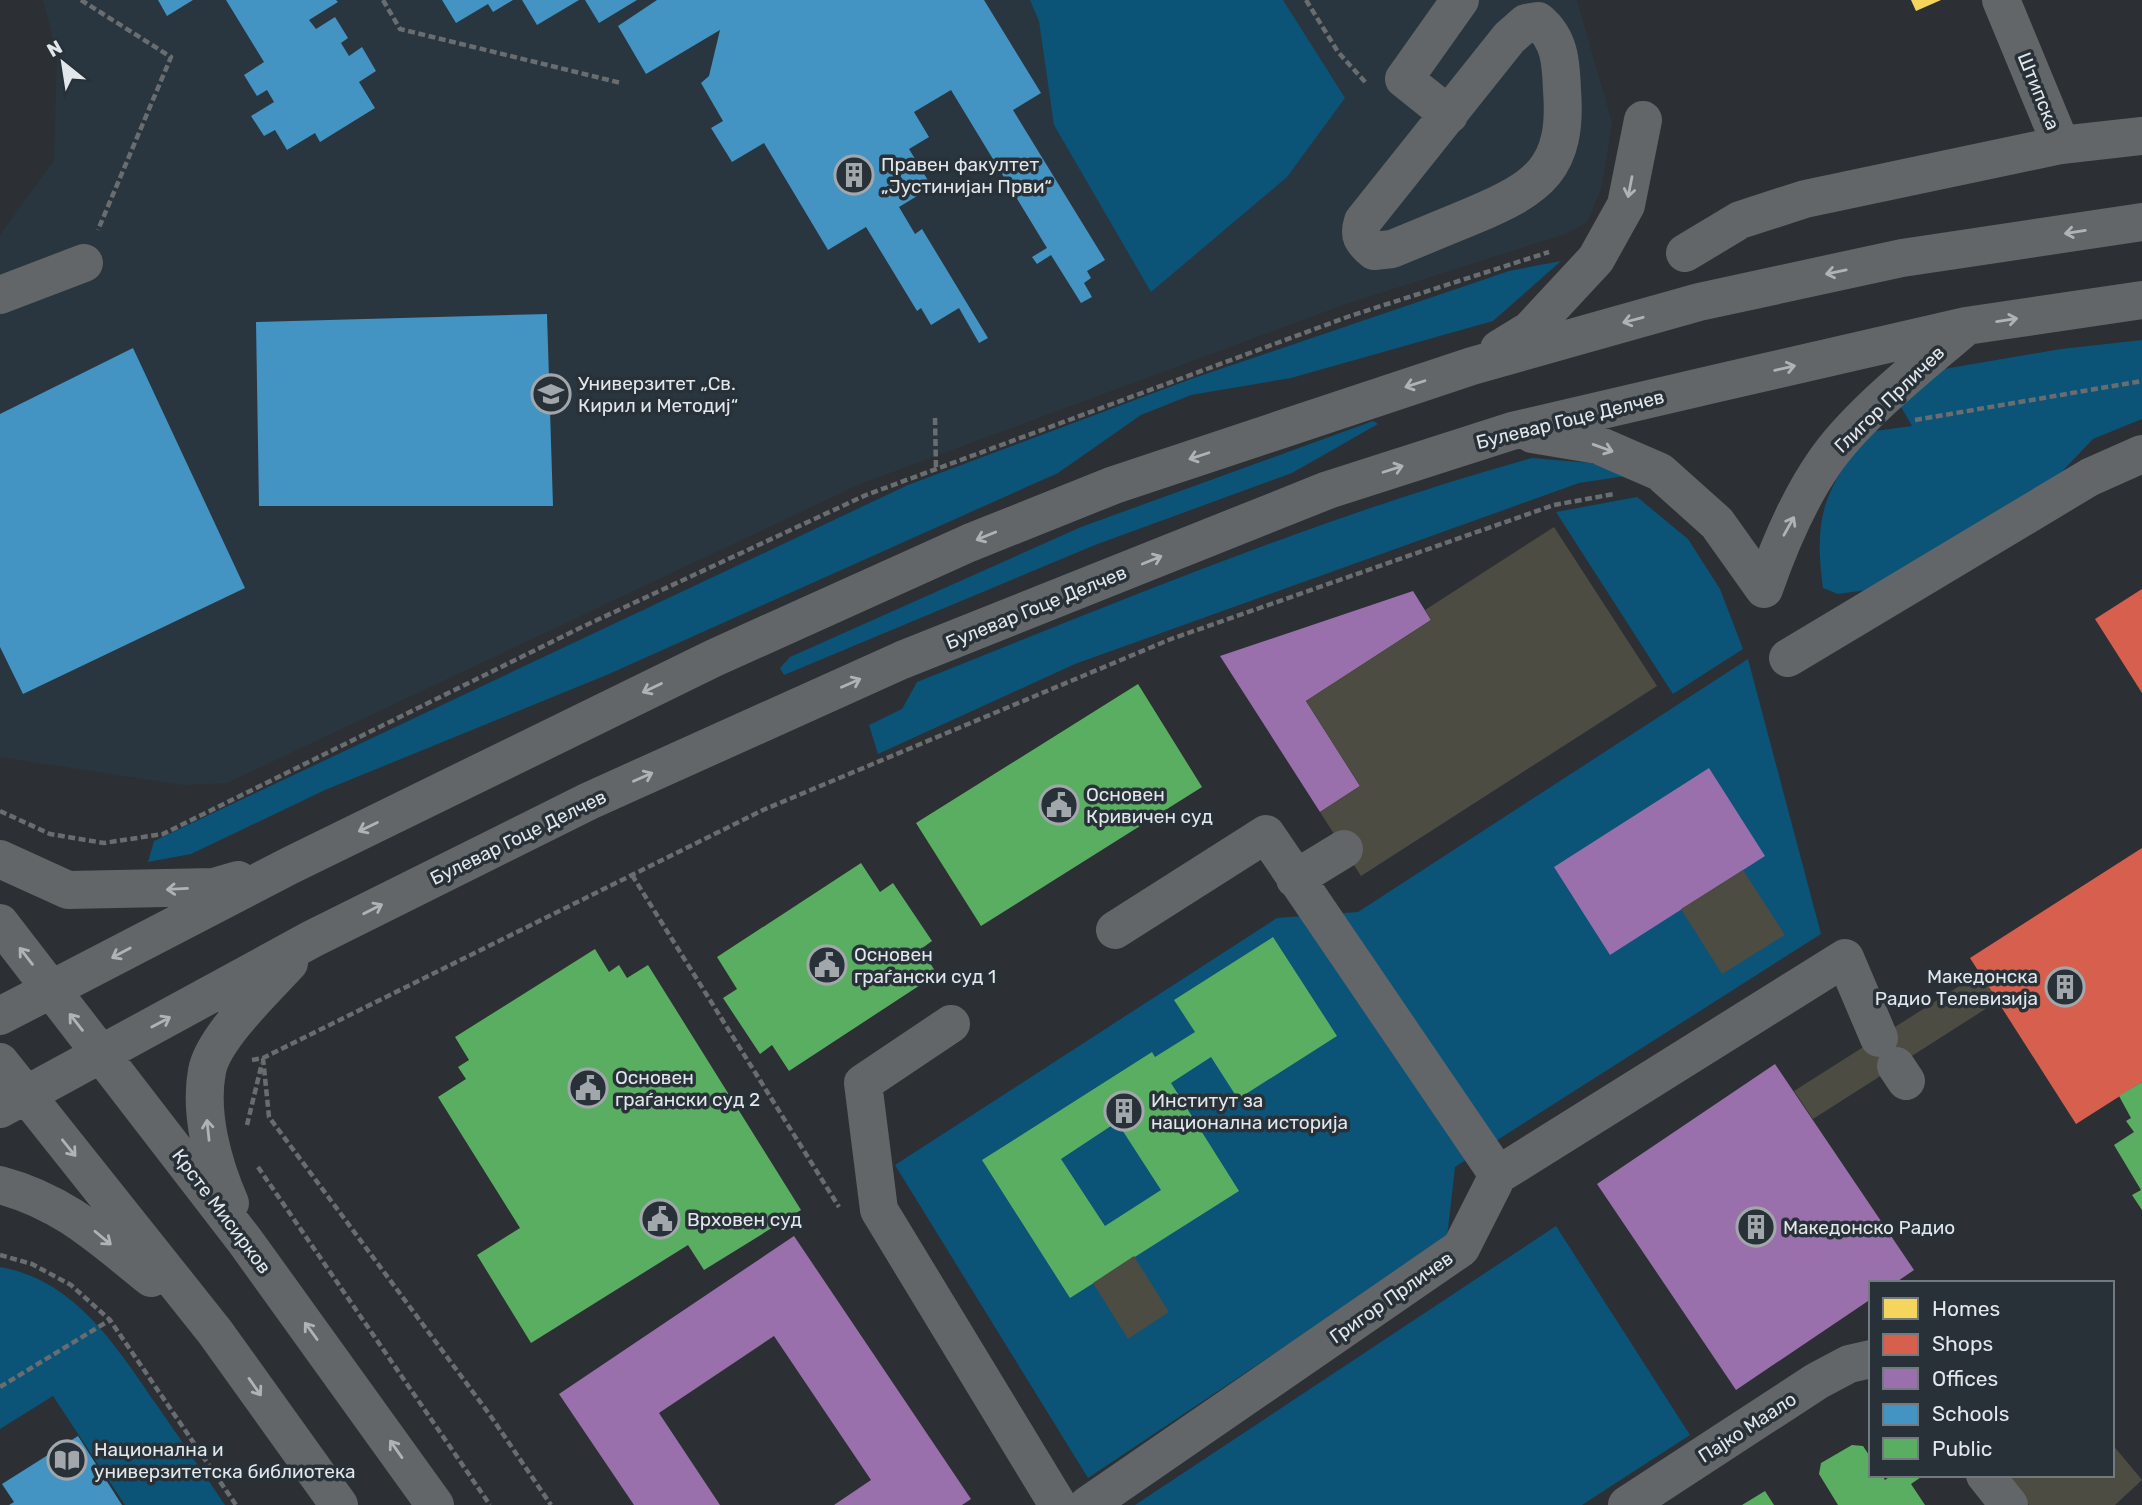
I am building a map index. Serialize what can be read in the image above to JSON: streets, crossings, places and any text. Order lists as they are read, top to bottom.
{
  "streets": {
    "street": [
      "Штипска",
      "Глигор Прличев",
      "Булевар Гоце Делчев",
      "Крсте Мисирков",
      "Григор Прличев",
      "Пајко Маало"
    ]
  },
  "crossings": [
    ["Глигор Прличев", "Булевар Гоце Делчев"],
    ["Булевар Гоце Делчев", "Крсте Мисирков"]
  ],
  "places": {
    "building": [
      "Правен факултет „Јустинијан Први“",
      "Македонска Радио Телевизија",
      "Институт за национална историја",
      "Македонско Радио"
    ],
    "school or university": ["Универзитет „Св. Кирил и Методиј“"],
    "public building": [
      "Основен Кривичен суд",
      "Основен граѓански суд 1",
      "Основен граѓански суд 2",
      "Врховен суд"
    ],
    "library": ["Национална и универзитетска библиотека"]
  },
  "legend": [
    "Homes",
    "Shops",
    "Offices",
    "Schools",
    "Public"
  ],
  "north": "top left"
}
